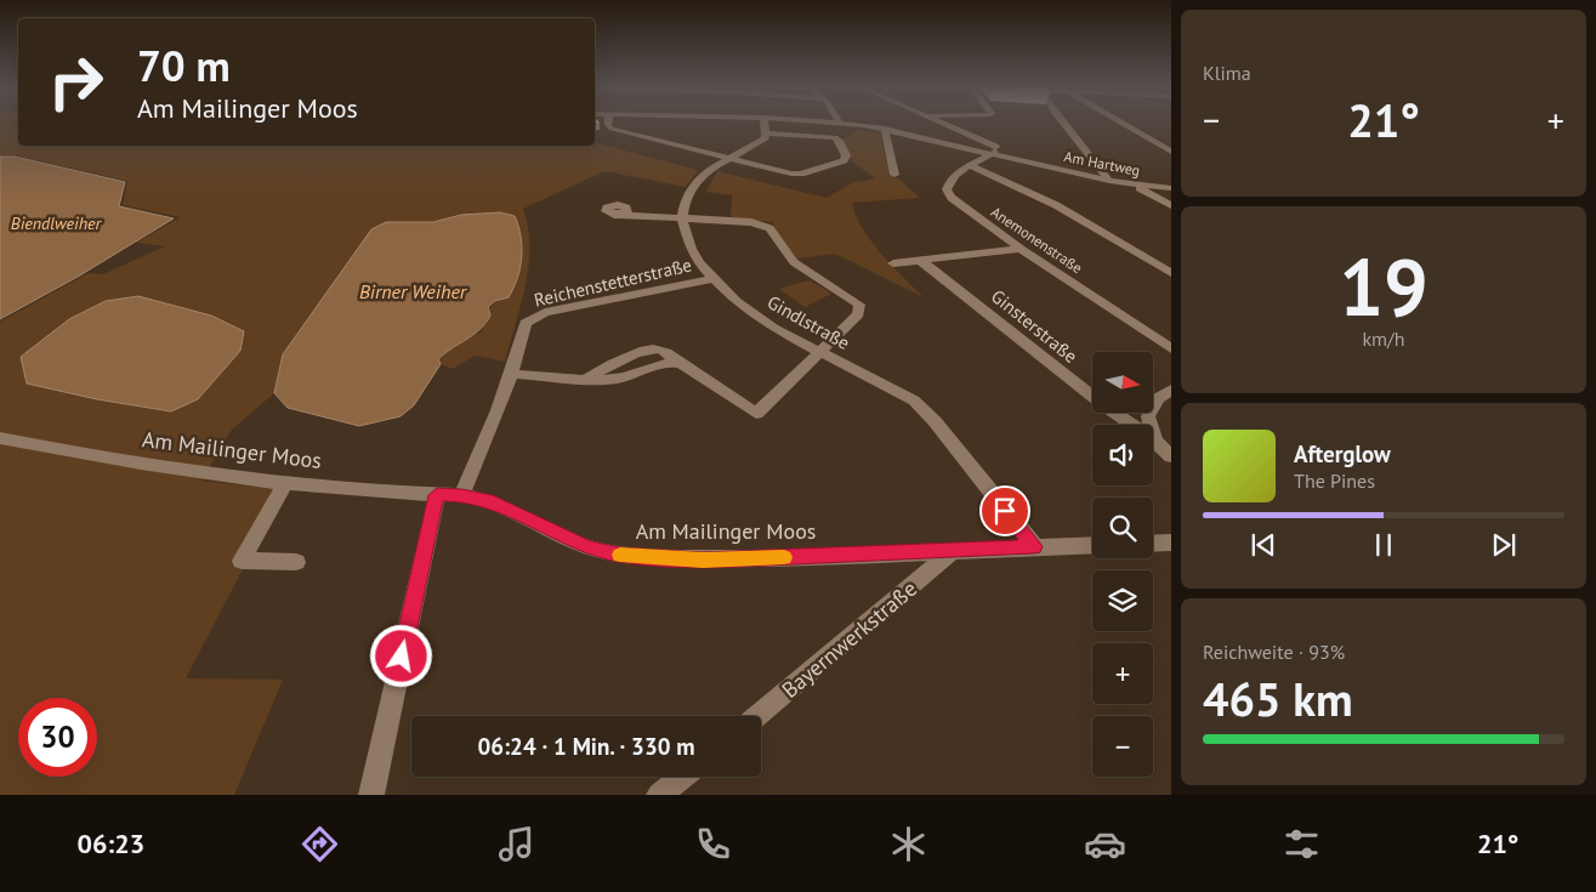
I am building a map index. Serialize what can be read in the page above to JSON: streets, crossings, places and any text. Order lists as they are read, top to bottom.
{
  "streets": {
    "street": [
      "Am Hartweg",
      "Anemonenstraße",
      "Reichenstetterstraße",
      "Gindlstraße",
      "Ginsterstraße",
      "Am Mailinger Moos",
      "Bayernwerkstraße"
    ]
  },
  "crossings": [
    ["Am Hartweg", "Anemonenstraße"],
    ["Reichenstetterstraße", "Gindlstraße"],
    ["Reichenstetterstraße", "Am Mailinger Moos"],
    ["Gindlstraße", "Am Mailinger Moos"],
    ["Am Mailinger Moos", "Bayernwerkstraße"]
  ],
  "water": ["Biendlweiher", "Birner Weiher"],
  "north": "right",
  "page": {
    "tile": [
      "Klima",
      ["19", "km/h"],
      ["Reichweite · 93%", "465 km"]
    ],
    "turn": ["70 m", "Am Mailinger Moos"],
    "heat": ["−", "21°", "+"],
    "map_buttons": ["+", "−"],
    "song": ["Afterglow", "The Pines"],
    "limit": "30",
    "trip": "06:24 · 1 Min. · 330 m",
    "tabs": ["06:23", "21°"]
  }
}
